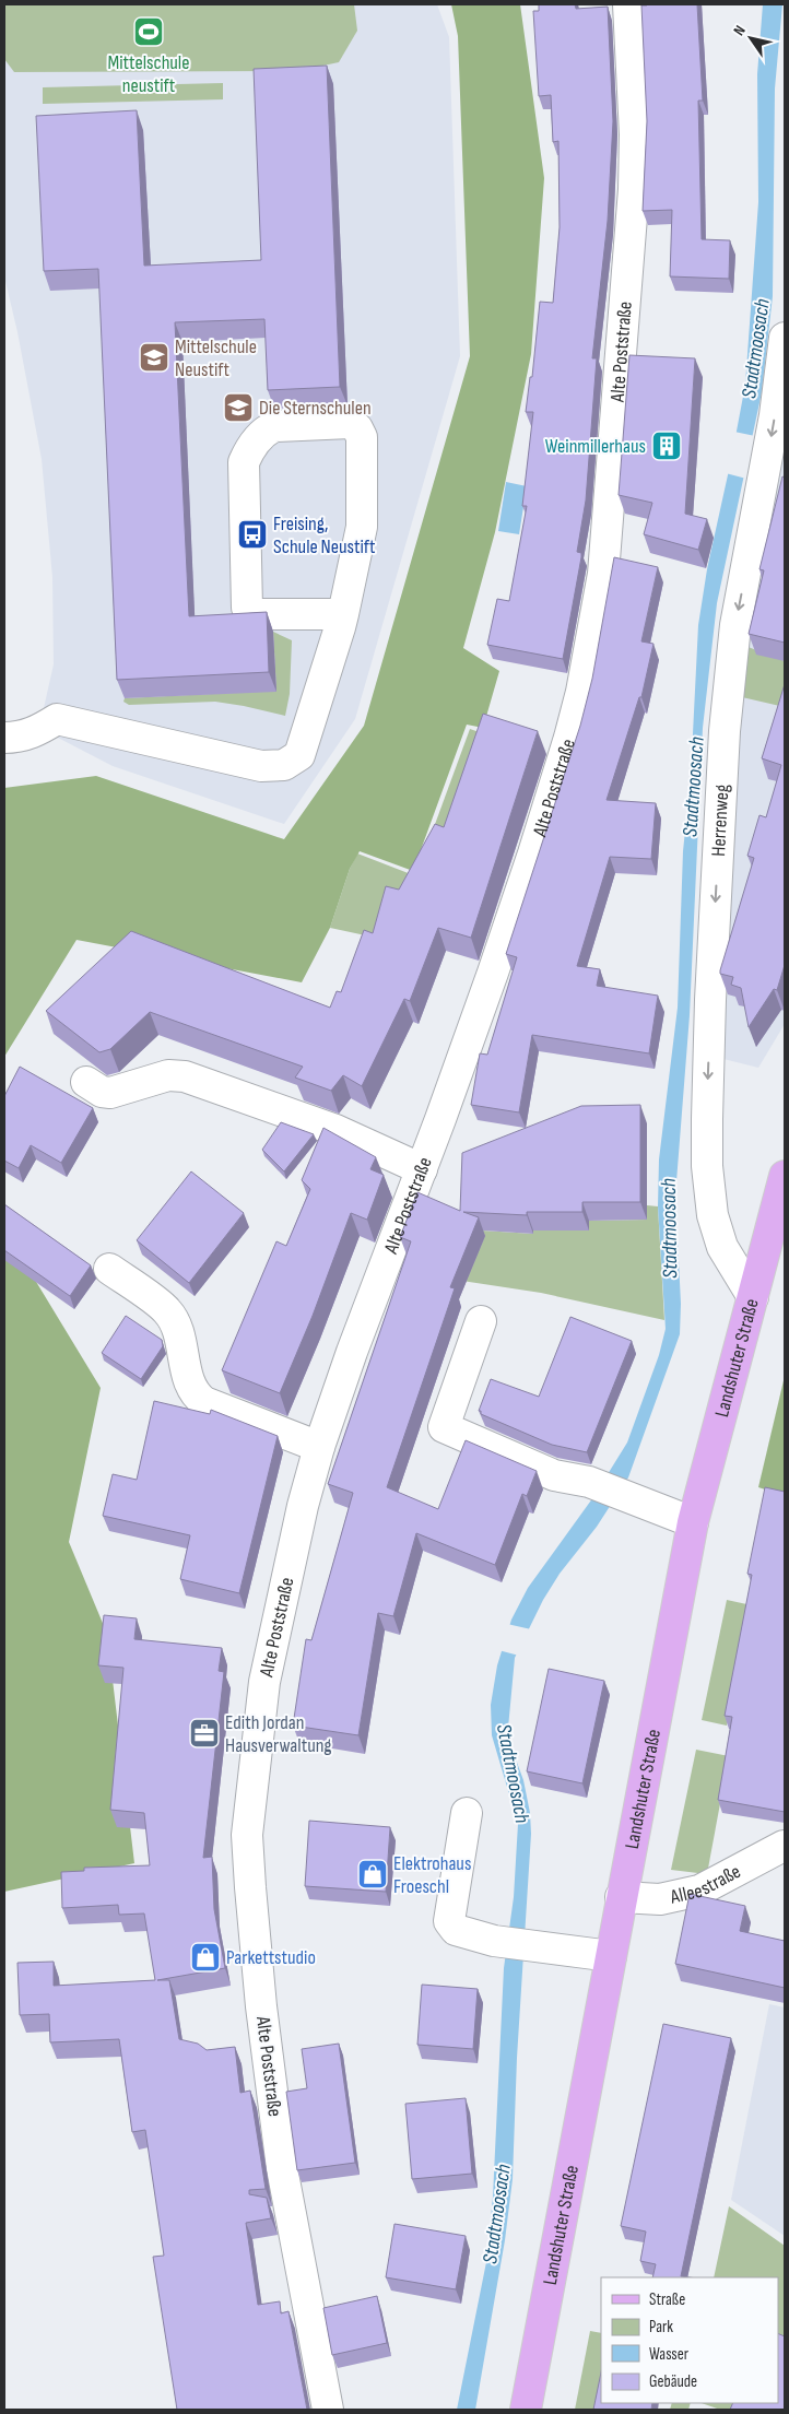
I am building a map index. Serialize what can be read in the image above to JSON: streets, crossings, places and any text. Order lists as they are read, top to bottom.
{
  "streets": {
    "main road": ["Landshuter Straße"],
    "street": ["Alte Poststraße", "Herrenweg", "Alleestraße"]
  },
  "crossings": [
    ["Herrenweg", "Landshuter Straße"],
    ["Landshuter Straße", "Alleestraße"]
  ],
  "one_way": ["Herrenweg"],
  "water": ["Stadtmoosach"],
  "places": {
    "sports": ["Mittelschule neustift"],
    "school or university": ["Mittelschule Neustift", "Die Sternschulen"],
    "building": ["Weinmillerhaus"],
    "bus stop": ["Freising, Schule Neustift"],
    "office": ["Edith Jordan Hausverwaltung"],
    "shop": ["Elektrohaus Froeschl", "Parkettstudio"]
  },
  "legend": [
    "Straße",
    "Park",
    "Wasser",
    "Gebäude"
  ],
  "north": "top left"
}
